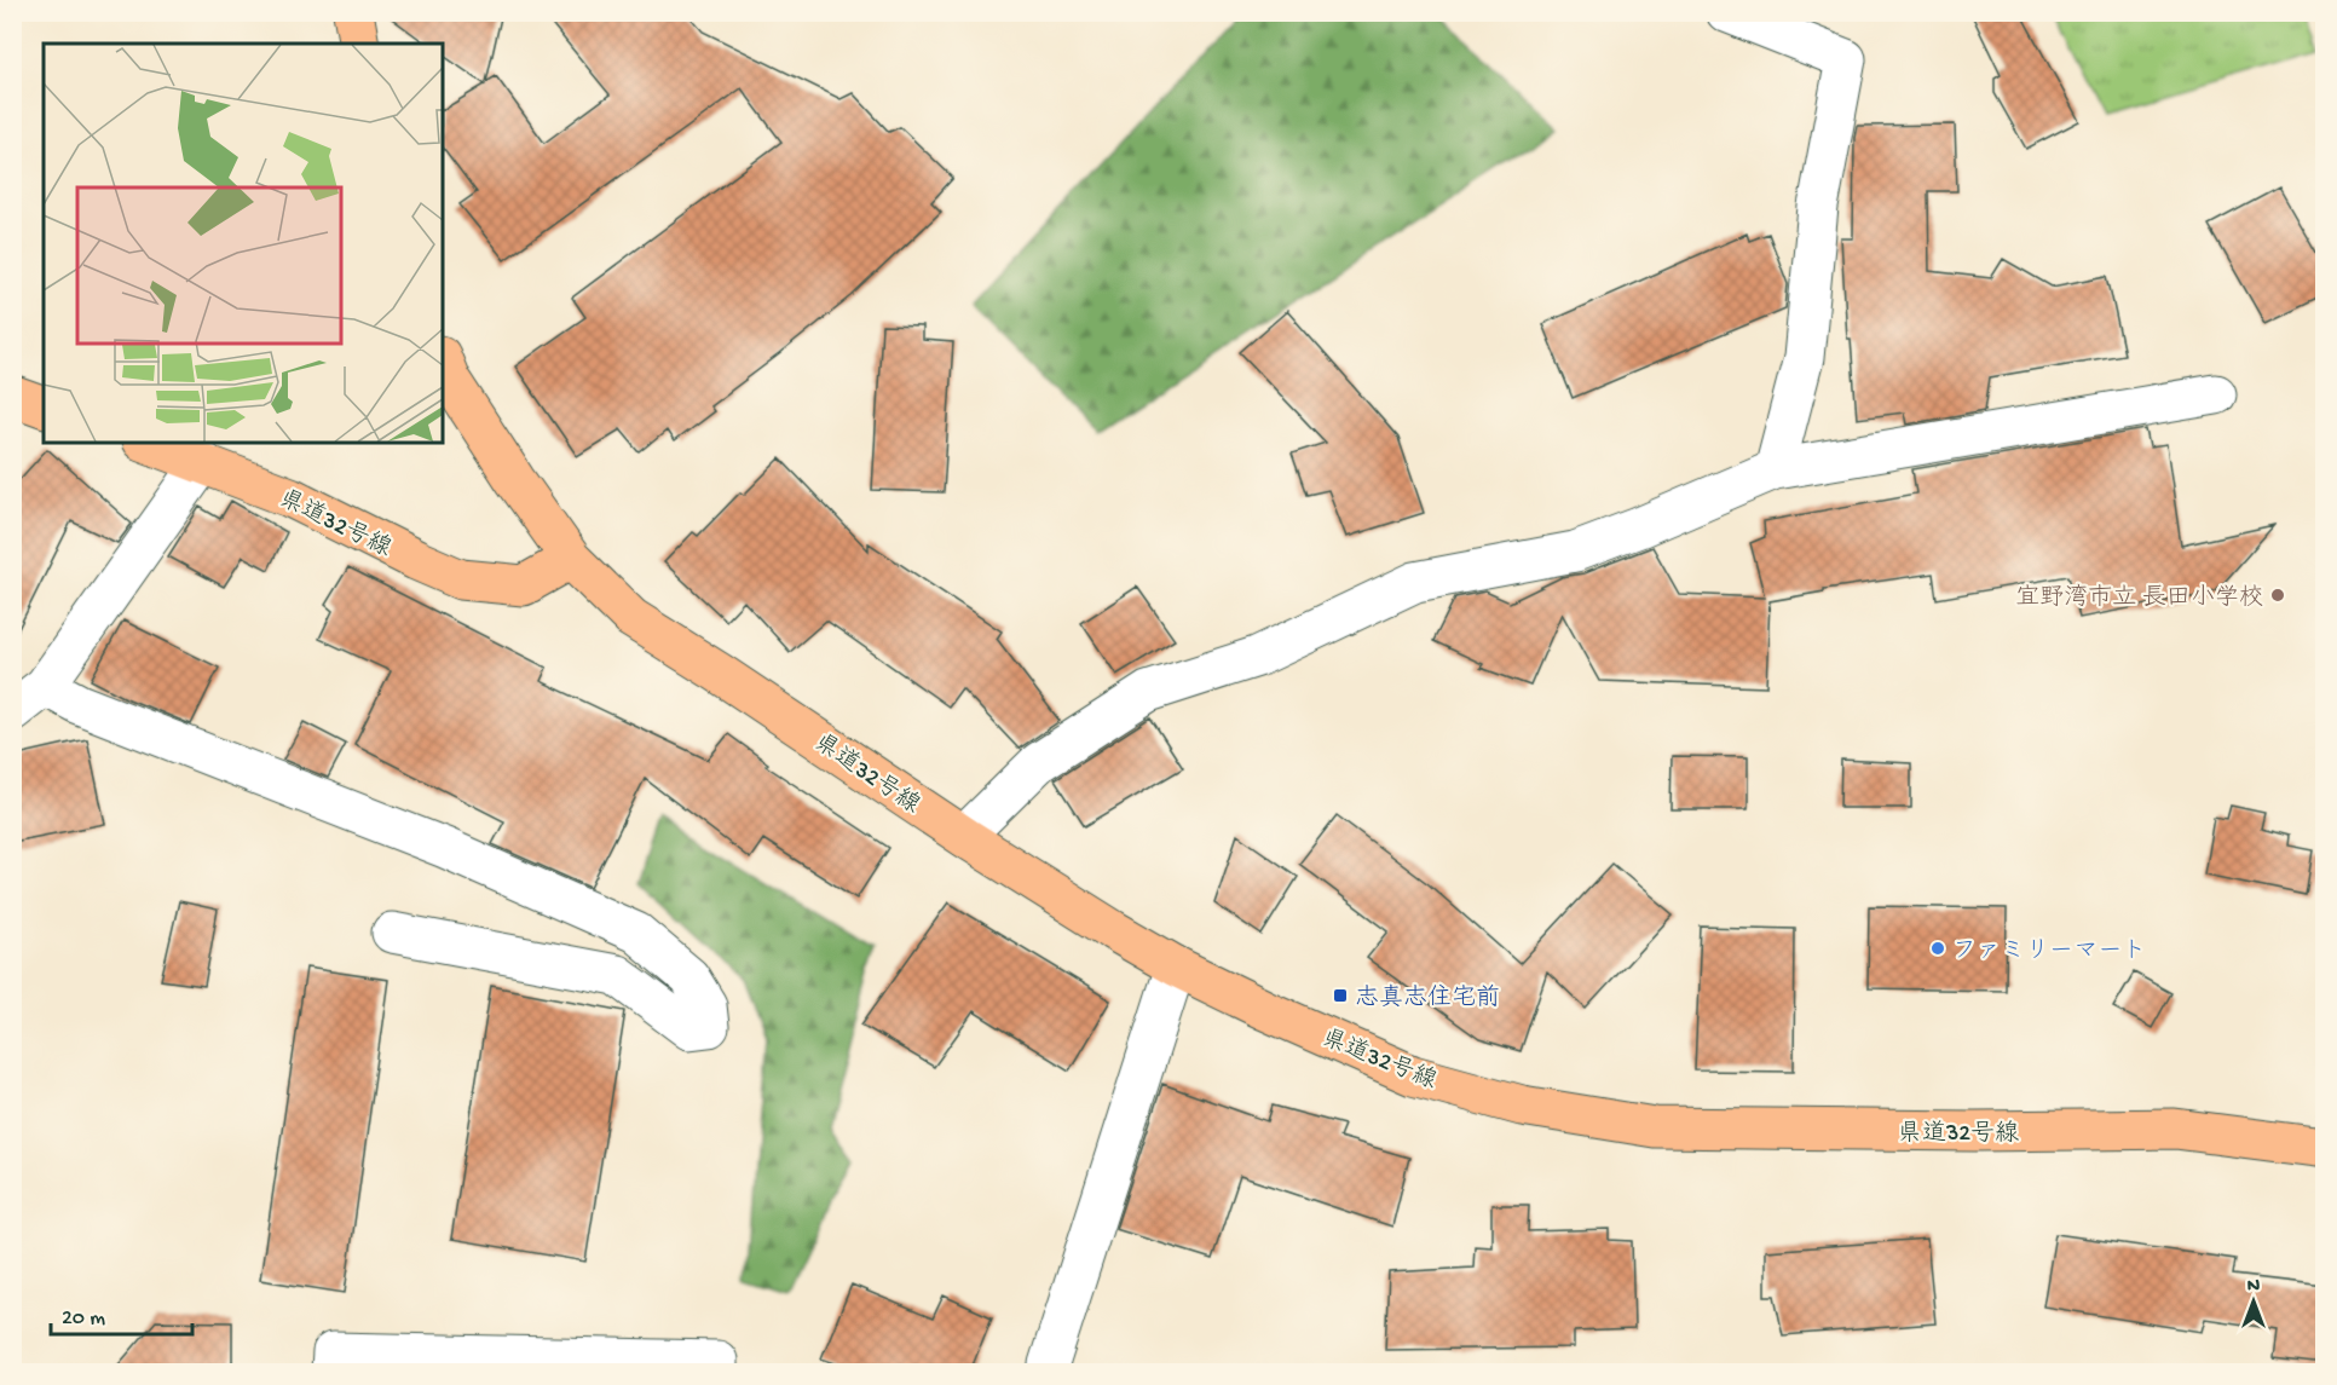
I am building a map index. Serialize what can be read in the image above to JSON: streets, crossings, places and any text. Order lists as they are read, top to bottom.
{
  "streets": {
    "main road": ["県道32号線"]
  },
  "places": {
    "other": ["宜野湾市立 長田小学校", "ファミリーマート"],
    "transit": ["志真志住宅前"]
  },
  "scale_bar": "20 m",
  "north": "top"
}
